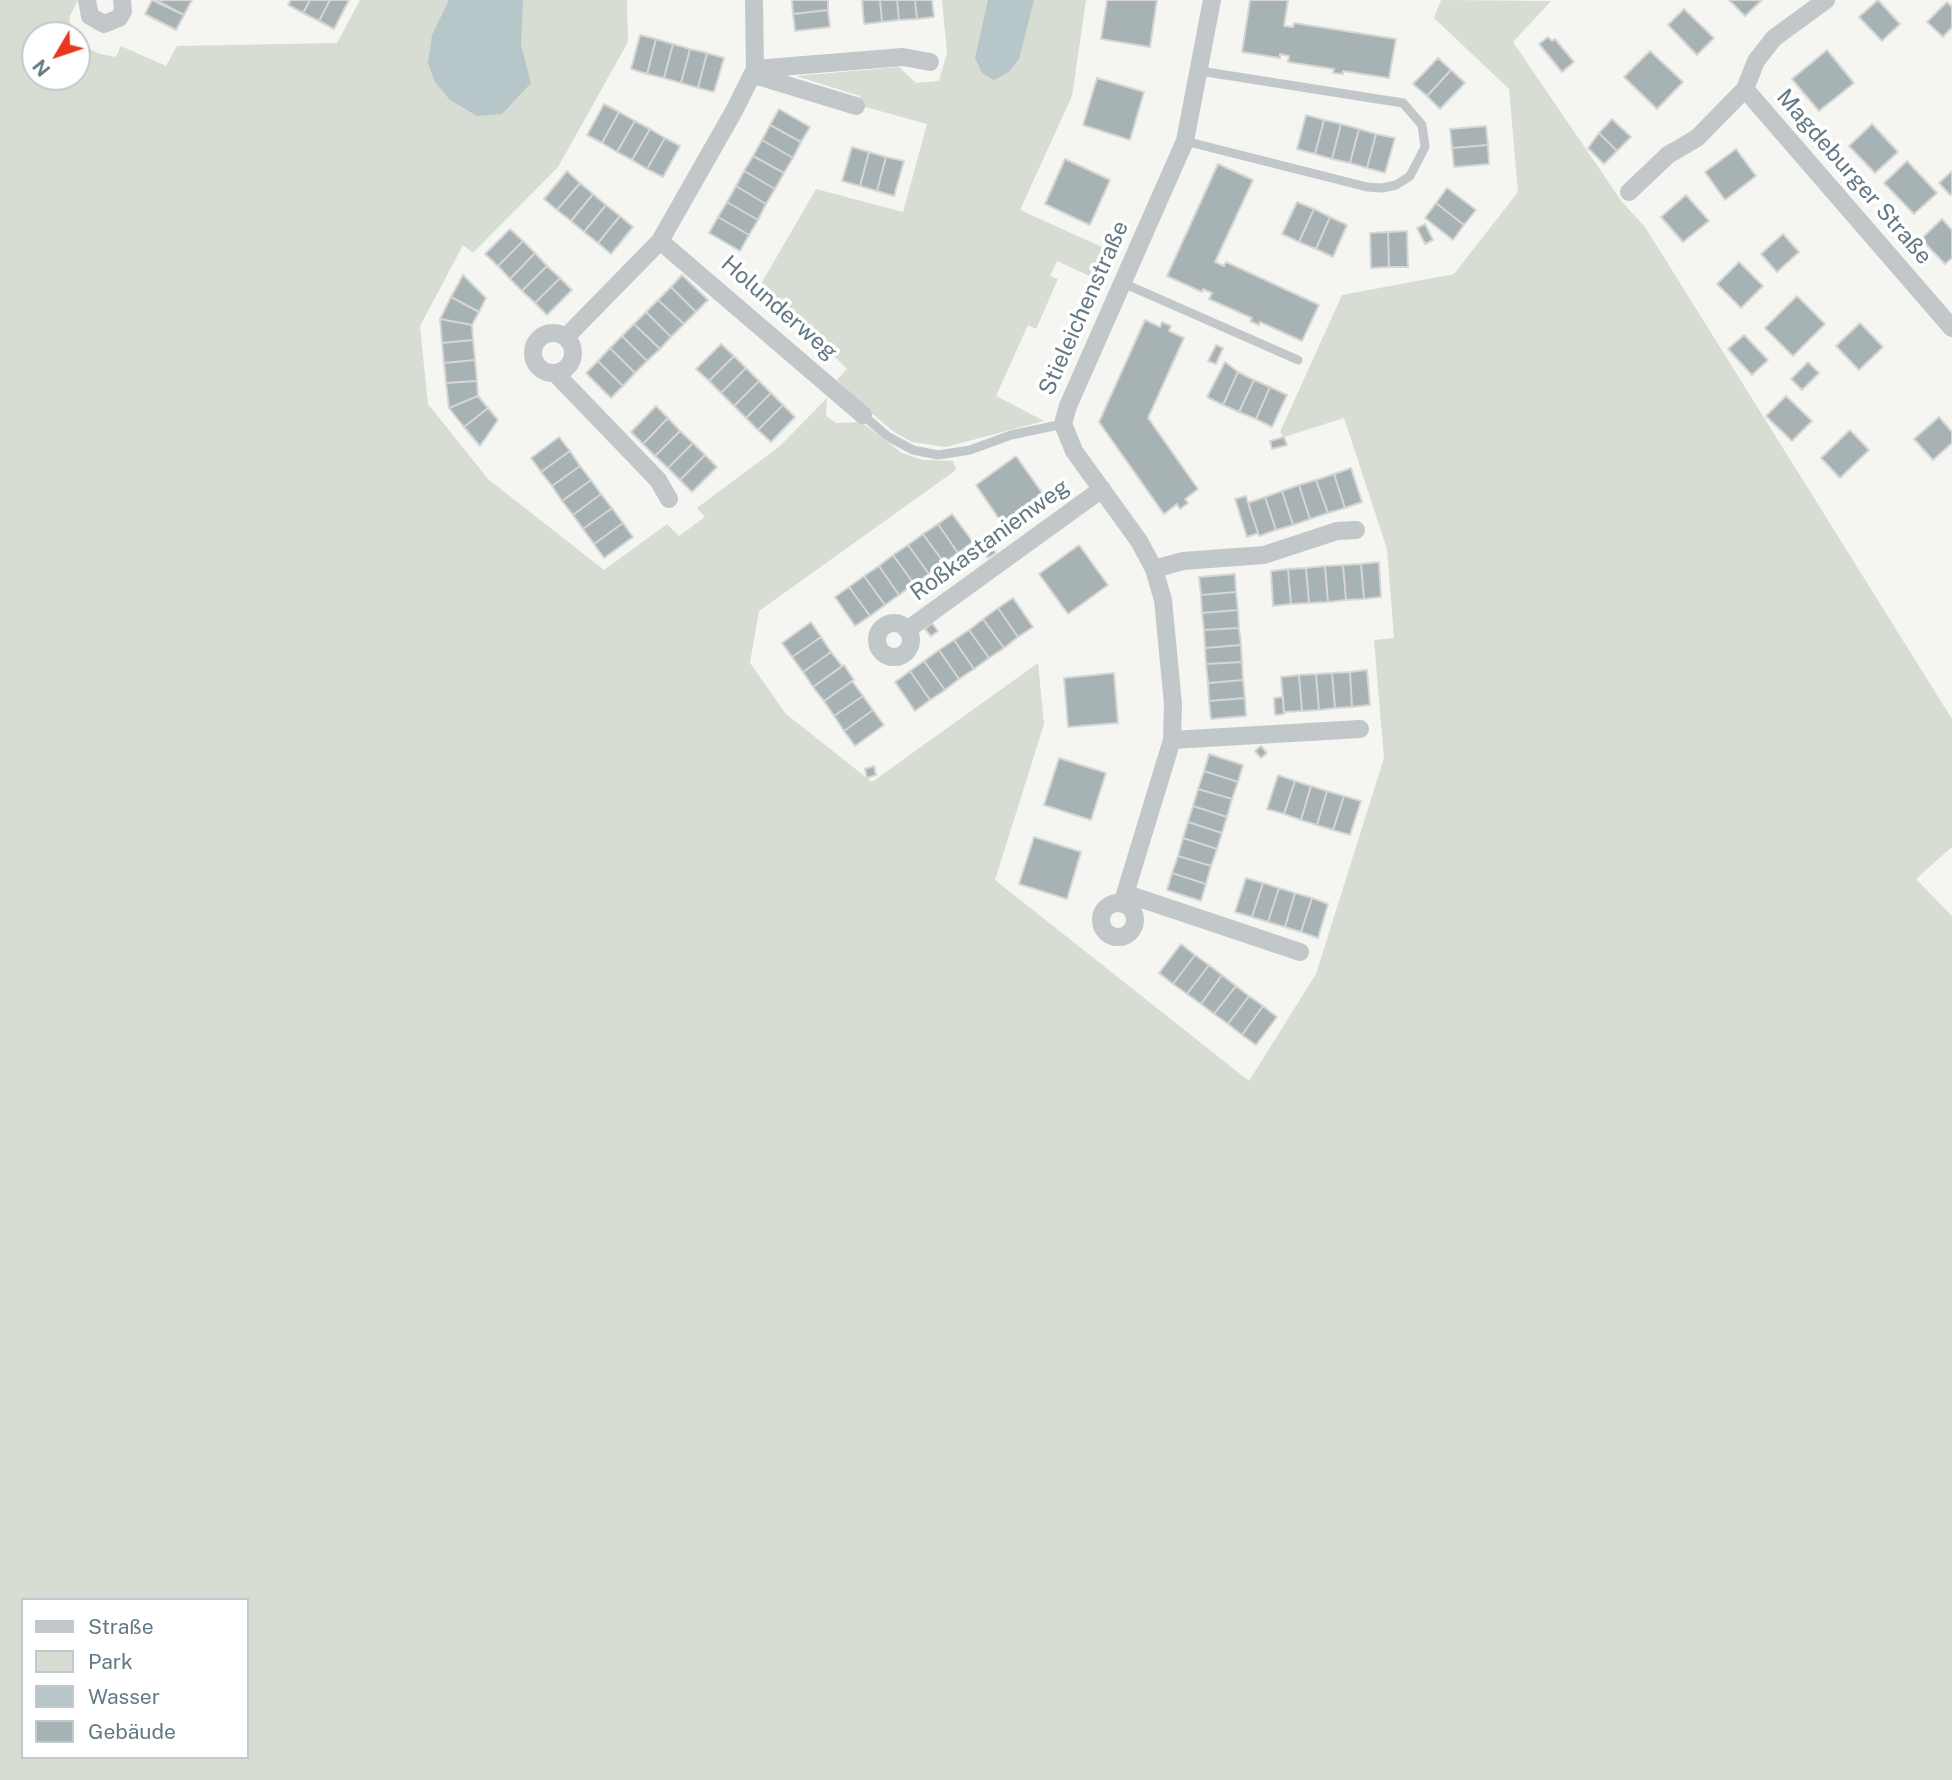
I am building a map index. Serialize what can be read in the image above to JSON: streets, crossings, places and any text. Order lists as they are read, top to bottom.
{
  "streets": {
    "street": [
      "Magdeburger Straße",
      "Holunderweg",
      "Stieleichenstraße",
      "Roßkastanienweg"
    ]
  },
  "crossings": [
    ["Stieleichenstraße", "Roßkastanienweg"]
  ],
  "legend": [
    "Straße",
    "Park",
    "Wasser",
    "Gebäude"
  ],
  "north": "bottom left"
}
